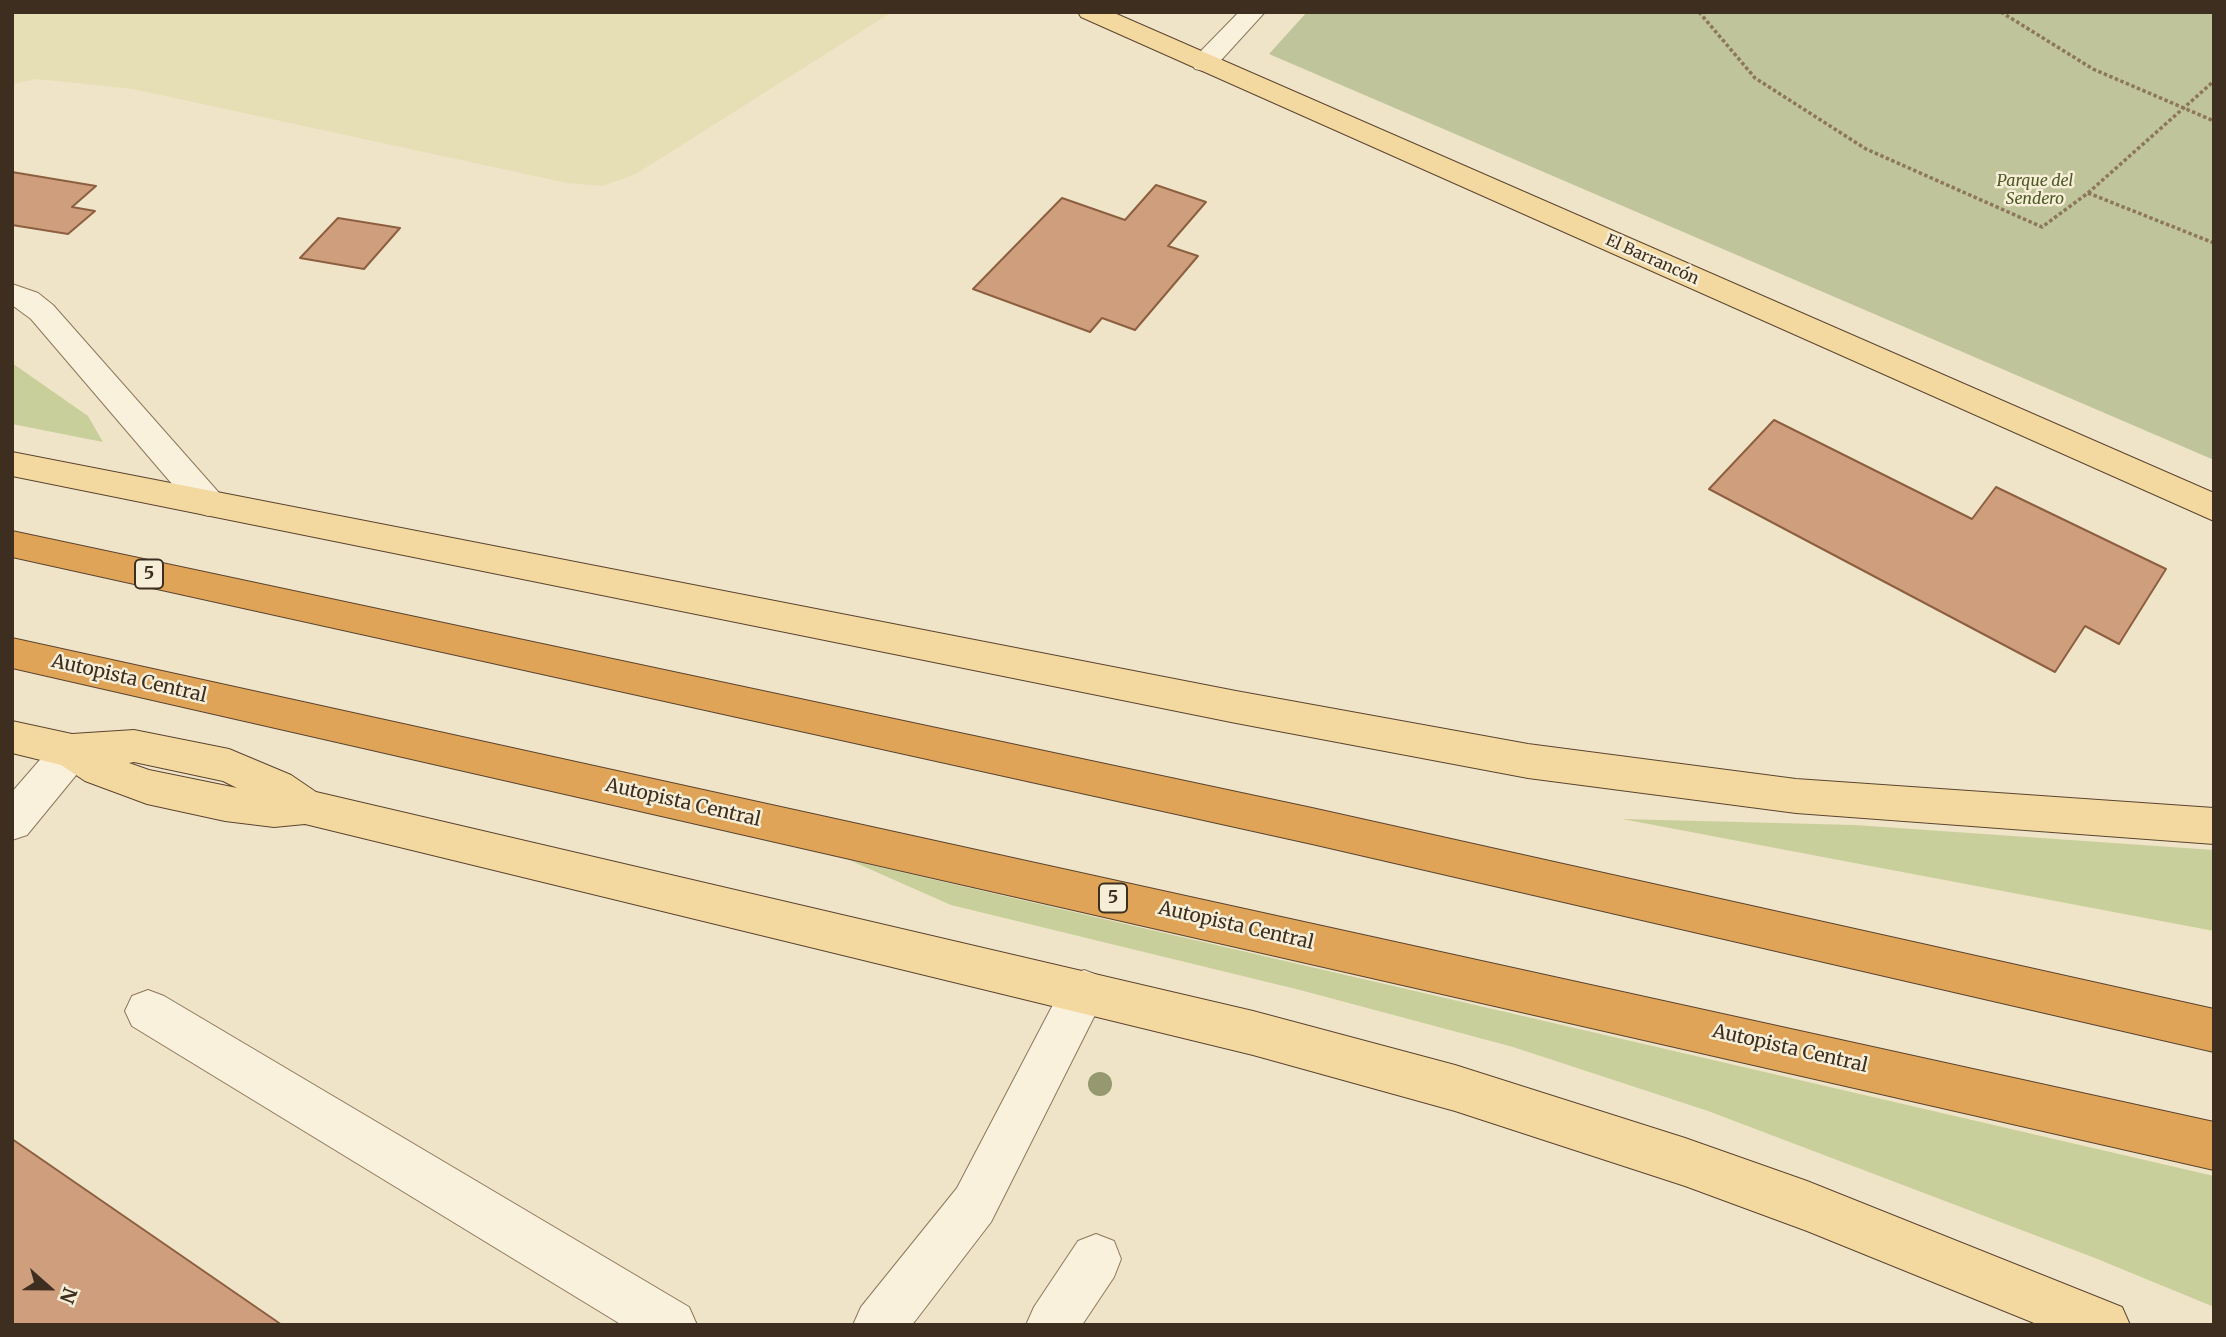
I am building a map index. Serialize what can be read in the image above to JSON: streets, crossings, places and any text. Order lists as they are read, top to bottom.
{
  "streets": {
    "highway": ["5", "Autopista Central"],
    "main road": ["El Barrancón"]
  },
  "parks": ["Parque del Sendero"],
  "north": "right"
}
